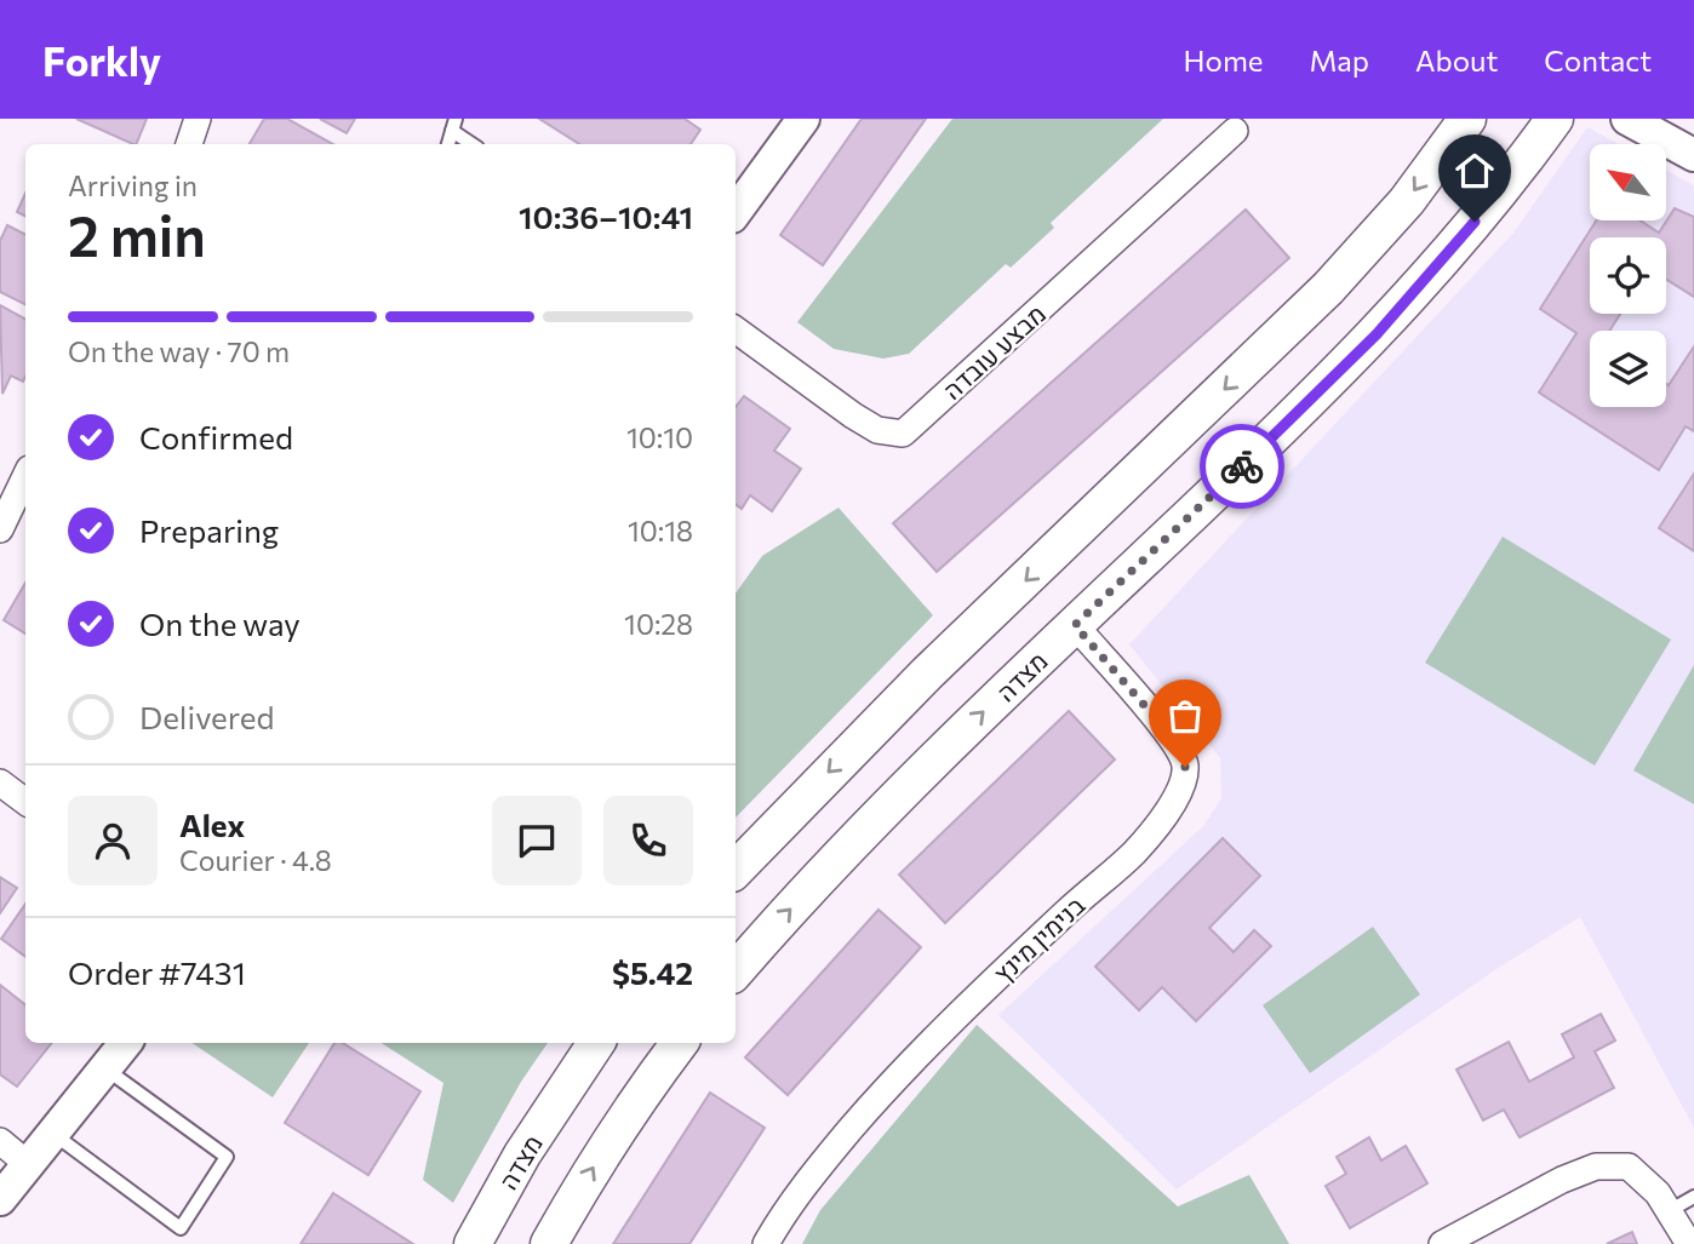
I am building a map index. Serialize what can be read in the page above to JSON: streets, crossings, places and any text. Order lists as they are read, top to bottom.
{
  "streets": {
    "main road": ["מצדה"],
    "street": ["מבצע עובדה", "בנימין מינץ"]
  },
  "crossings": [
    ["מצדה", "בנימין מינץ"]
  ],
  "north": "top left",
  "page": {
    "header": "Forkly",
    "nav": [
      "Home",
      "Map",
      "About",
      "Contact"
    ],
    "heading": ["2 min", "Arriving in", "10:36–10:41"],
    "panel": [
      "Alex",
      "Courier · 4.8",
      "Order #7431",
      "$5.42"
    ],
    "bar": "On the way · 70 m",
    "list": [
      ["Confirmed", "10:10"],
      ["Preparing", "10:18"],
      ["On the way", "10:28"],
      "Delivered"
    ]
  }
}
